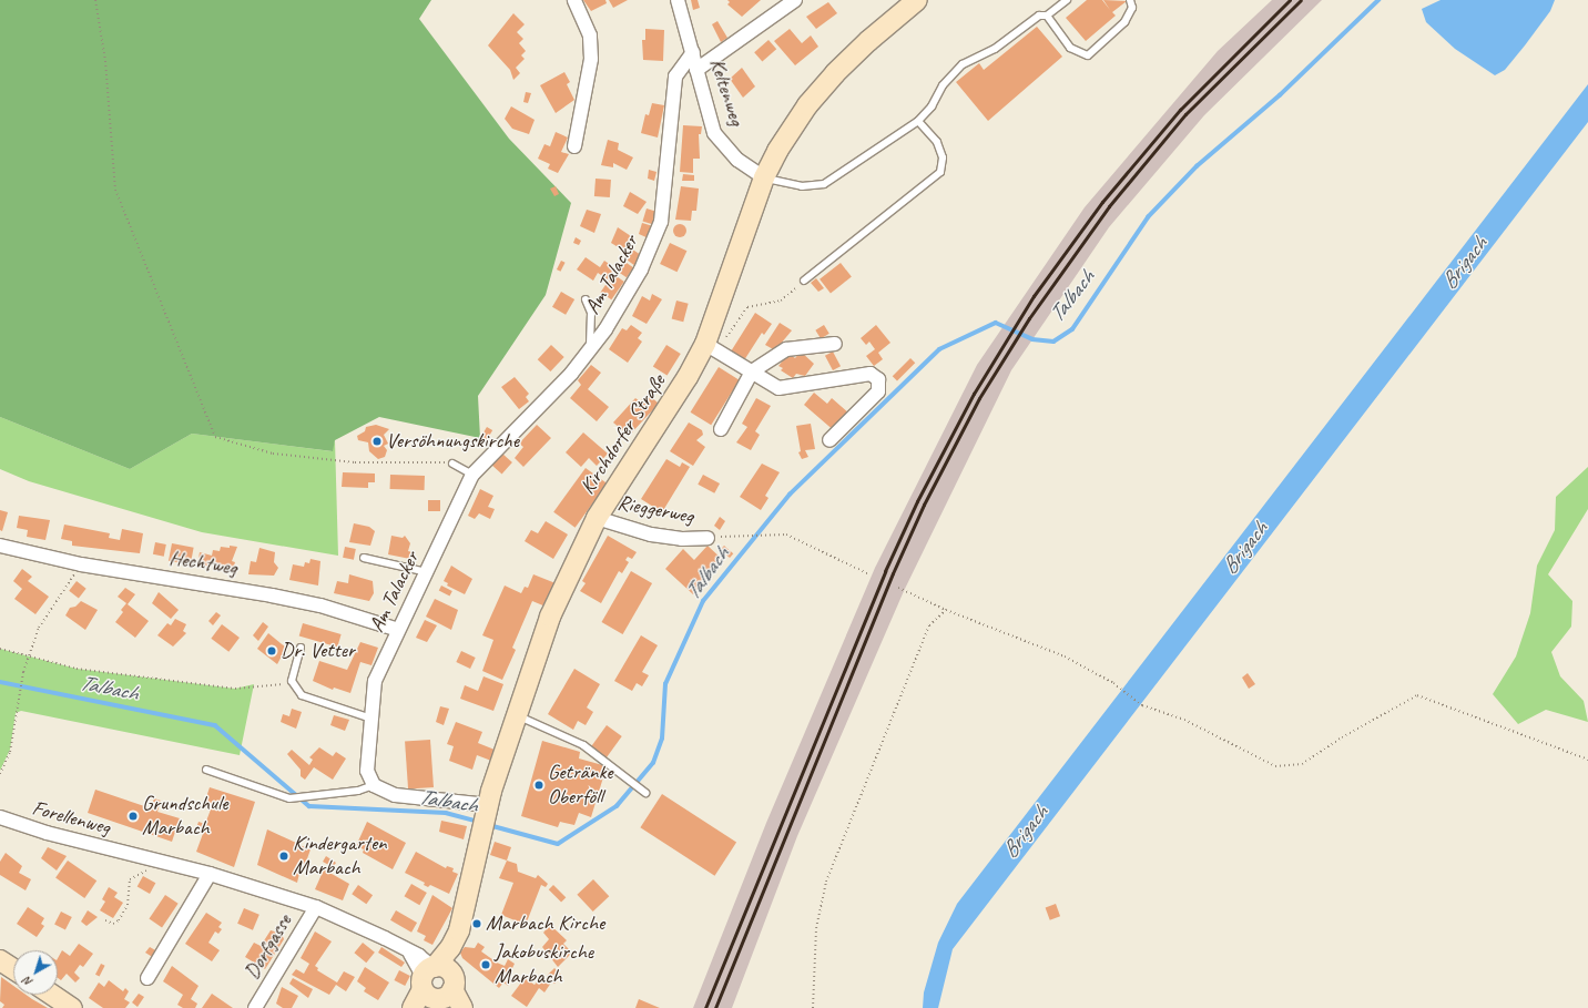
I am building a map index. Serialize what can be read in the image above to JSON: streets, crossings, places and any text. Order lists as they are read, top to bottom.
{
  "streets": {
    "main road": ["Kirchdorfer Straße"],
    "street": [
      "Keltenweg",
      "Am Talacker",
      "Rieggerweg",
      "Hechtweg",
      "Forellenweg",
      "Dorfgasse"
    ]
  },
  "crossings": [
    ["Keltenweg", "Am Talacker"],
    ["Keltenweg", "Kirchdorfer Straße"],
    ["Am Talacker", "Hechtweg"],
    ["Kirchdorfer Straße", "Rieggerweg"],
    ["Kirchdorfer Straße", "Forellenweg"],
    ["Forellenweg", "Dorfgasse"]
  ],
  "water": ["Brigach", "Talbach"],
  "places": [
    "Versöhnungskirche",
    "Dr. Vetter",
    "Getränke Oberföll",
    "Grundschule Marbach",
    "Kindergarten Marbach",
    "Marbach Kirche",
    "Jakobuskirche Marbach"
  ],
  "north": "bottom left"
}
